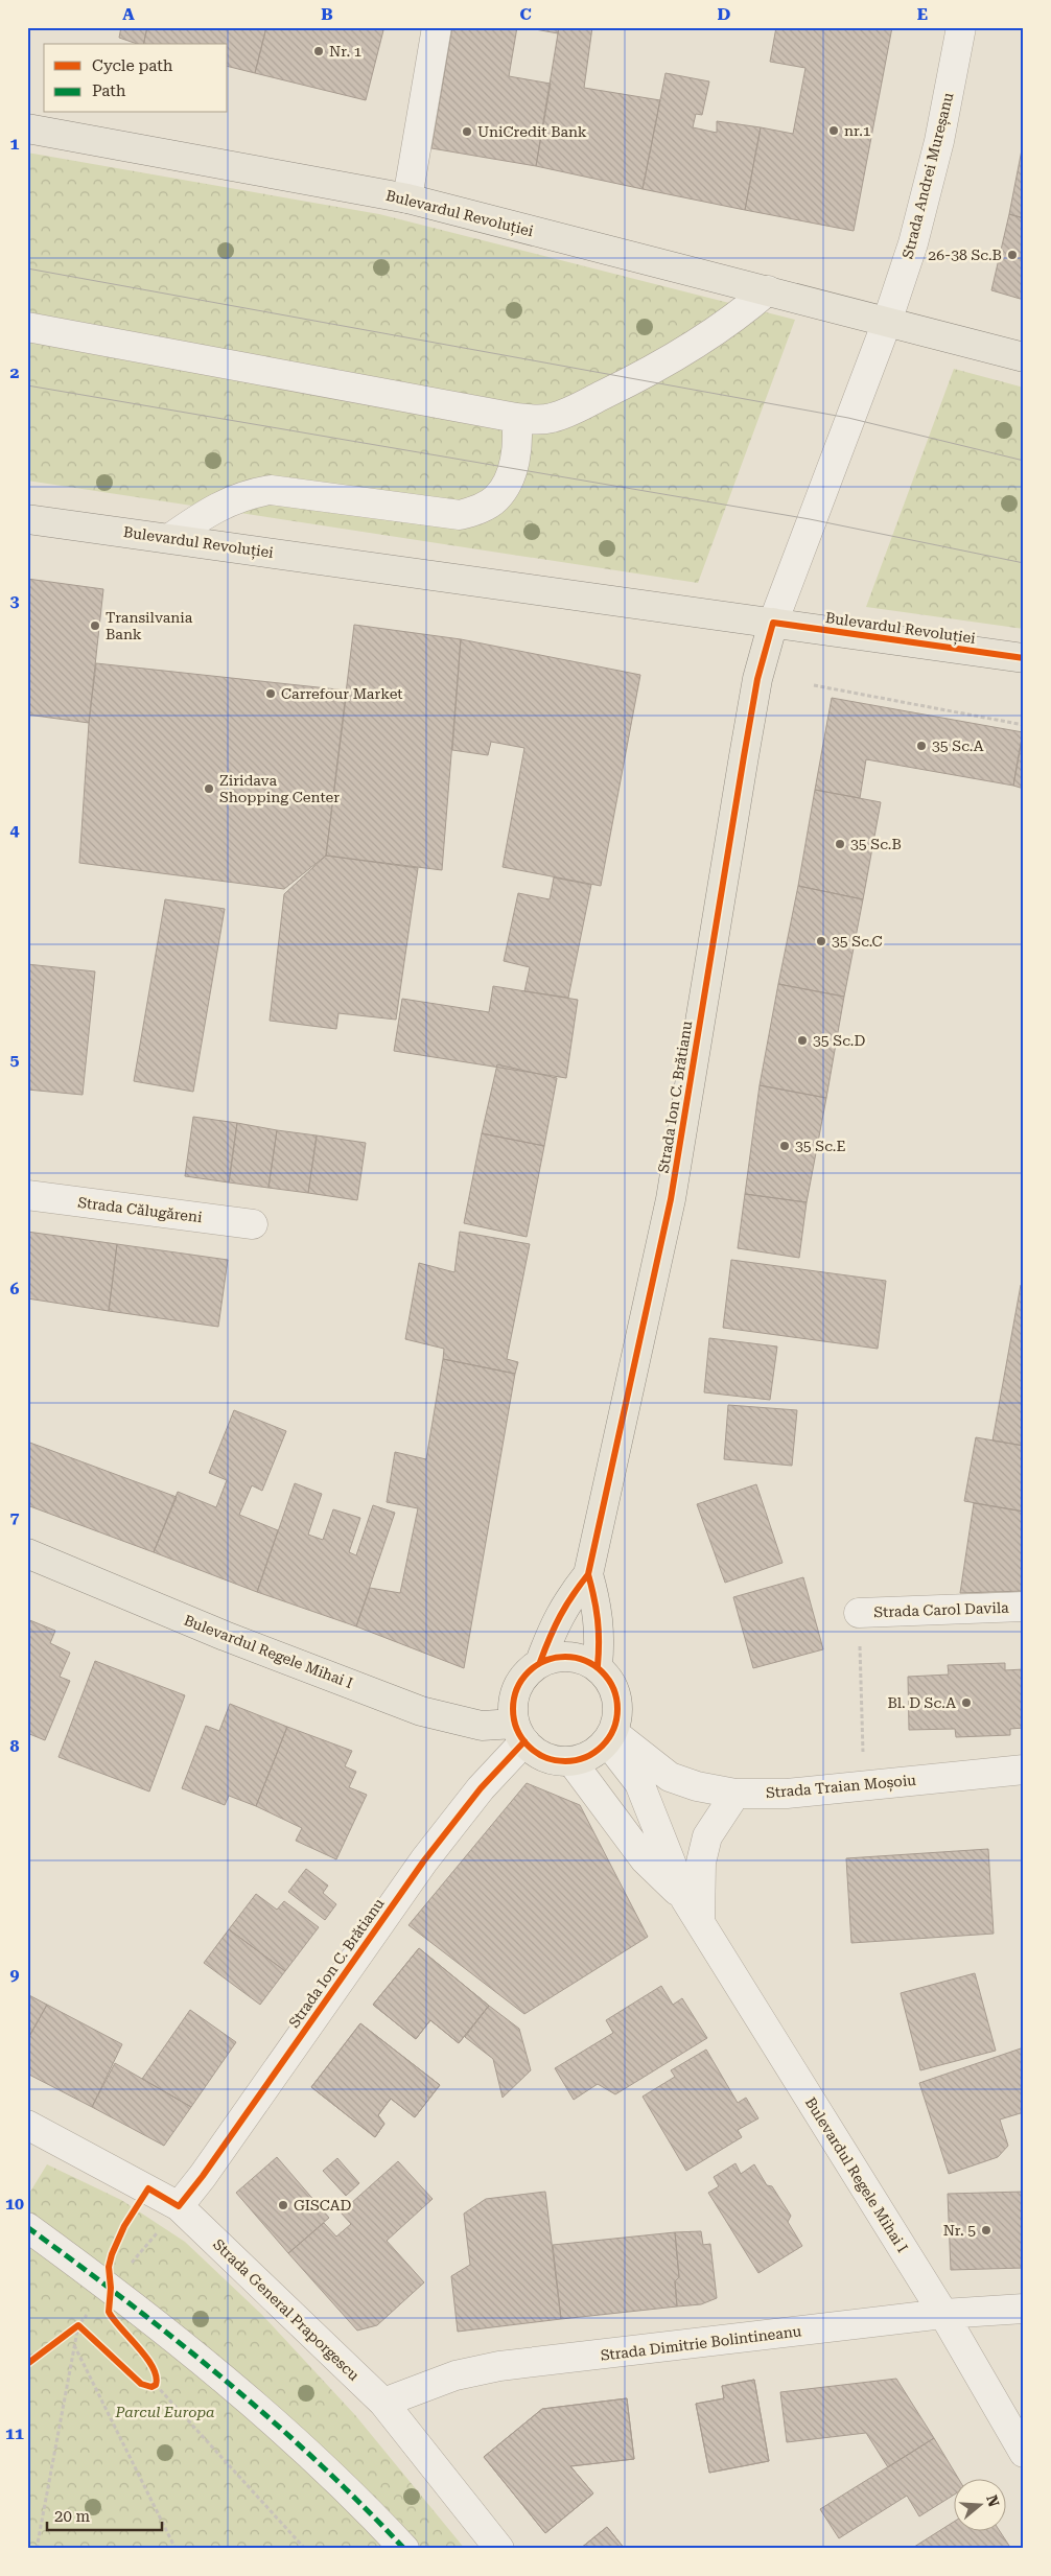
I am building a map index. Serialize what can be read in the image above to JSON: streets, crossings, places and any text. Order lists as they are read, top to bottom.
{
  "streets": {
    "main road": ["Bulevardul Revoluției", "Strada Ion C. Brătianu", "Bulevardul Regele Mihai I"],
    "street": [
      "Strada Andrei Mureșanu",
      "Strada Călugăreni",
      "Strada Carol Davila",
      "Strada Traian Moșoiu",
      "Strada General Praporgescu",
      "Strada Dimitrie Bolintineanu"
    ]
  },
  "crossings": [
    ["Strada Andrei Mureșanu", "Bulevardul Revoluției"],
    ["Bulevardul Revoluției", "Strada Ion C. Brătianu"],
    ["Strada Ion C. Brătianu", "Bulevardul Regele Mihai I"],
    ["Strada Ion C. Brătianu", "Strada Traian Moșoiu"],
    ["Strada Ion C. Brătianu", "Strada General Praporgescu"],
    ["Bulevardul Regele Mihai I", "Strada Traian Moșoiu"],
    ["Bulevardul Regele Mihai I", "Strada Dimitrie Bolintineanu"],
    ["Strada General Praporgescu", "Strada Dimitrie Bolintineanu"]
  ],
  "parks": ["Parcul Europa"],
  "places": [
    "Nr. 1",
    "nr.1",
    "UniCredit Bank",
    "26-38 Sc.B",
    "Transilvania Bank",
    "Carrefour Market",
    "35 Sc.A",
    "Ziridava Shopping Center",
    "35 Sc.B",
    "35 Sc.C",
    "35 Sc.D",
    "35 Sc.E",
    "Bl. D Sc.A",
    "GISCAD",
    "Nr. 5"
  ],
  "legend": ["Cycle path", "Path"],
  "scale_bar": "20 m",
  "north": "right",
  "grid": {
    "columns": [
      "A",
      "B",
      "C",
      "D",
      "E"
    ],
    "rows": [
      "1",
      "2",
      "3",
      "4",
      "5",
      "6",
      "7",
      "8",
      "9",
      "10",
      "11"
    ]
  }
}
